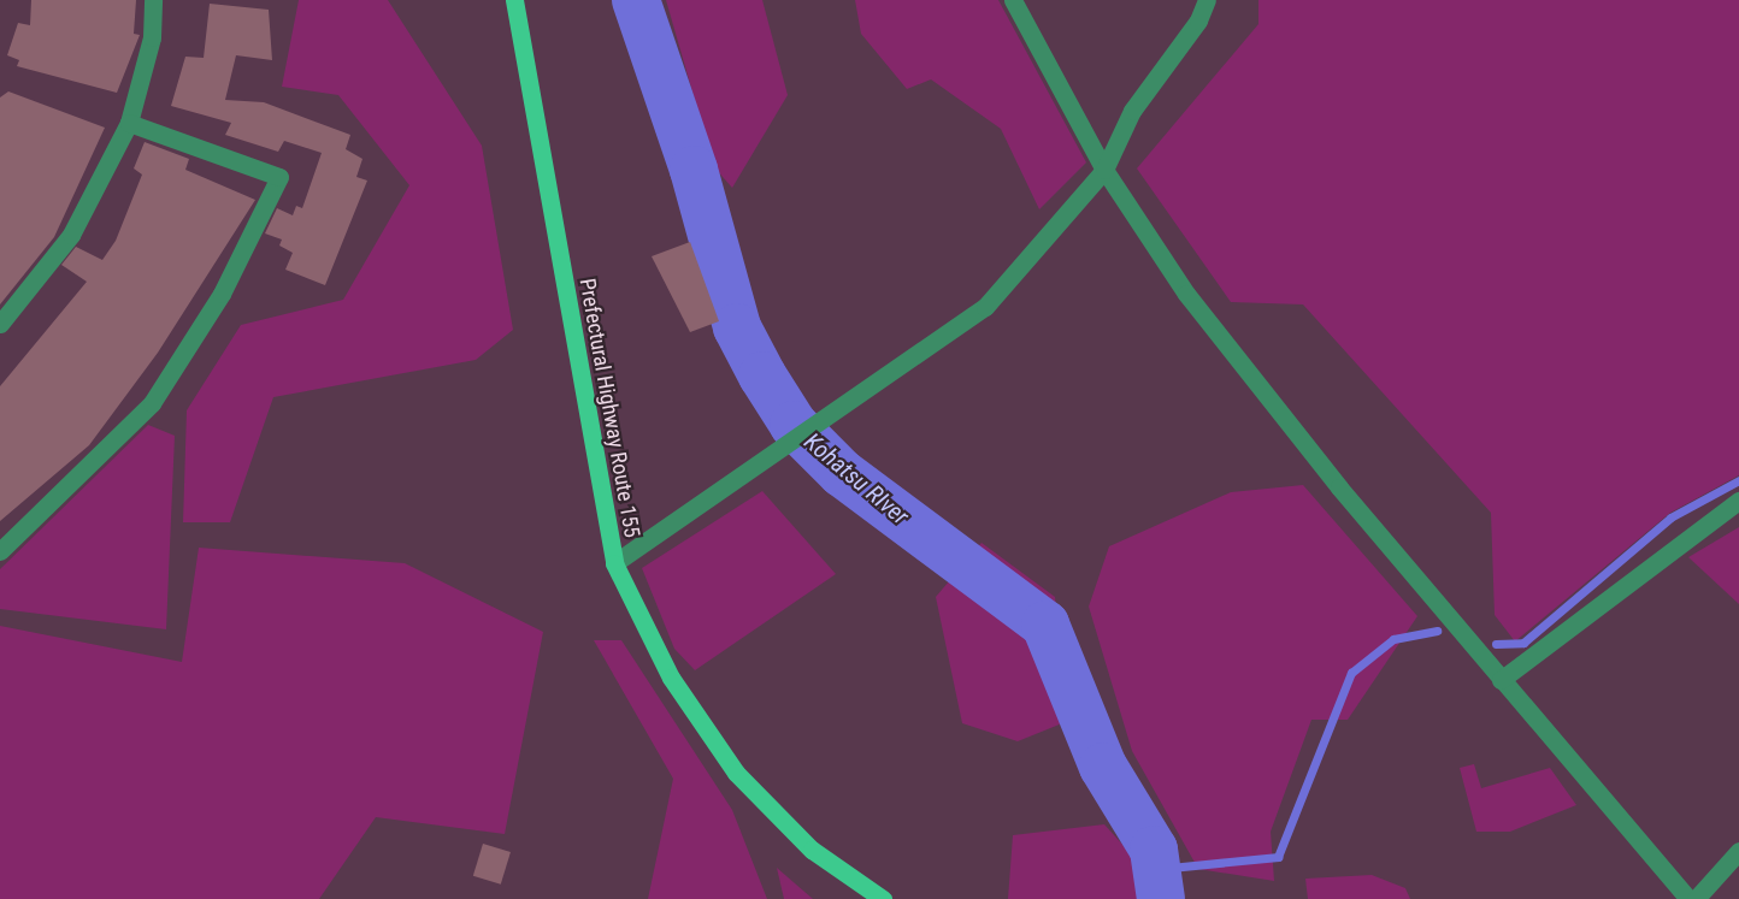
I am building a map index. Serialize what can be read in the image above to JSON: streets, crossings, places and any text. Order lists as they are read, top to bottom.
{
  "streets": {
    "main road": ["Prefectural Highway Route 155"]
  },
  "water": ["Kohatsu RIver"]
}
